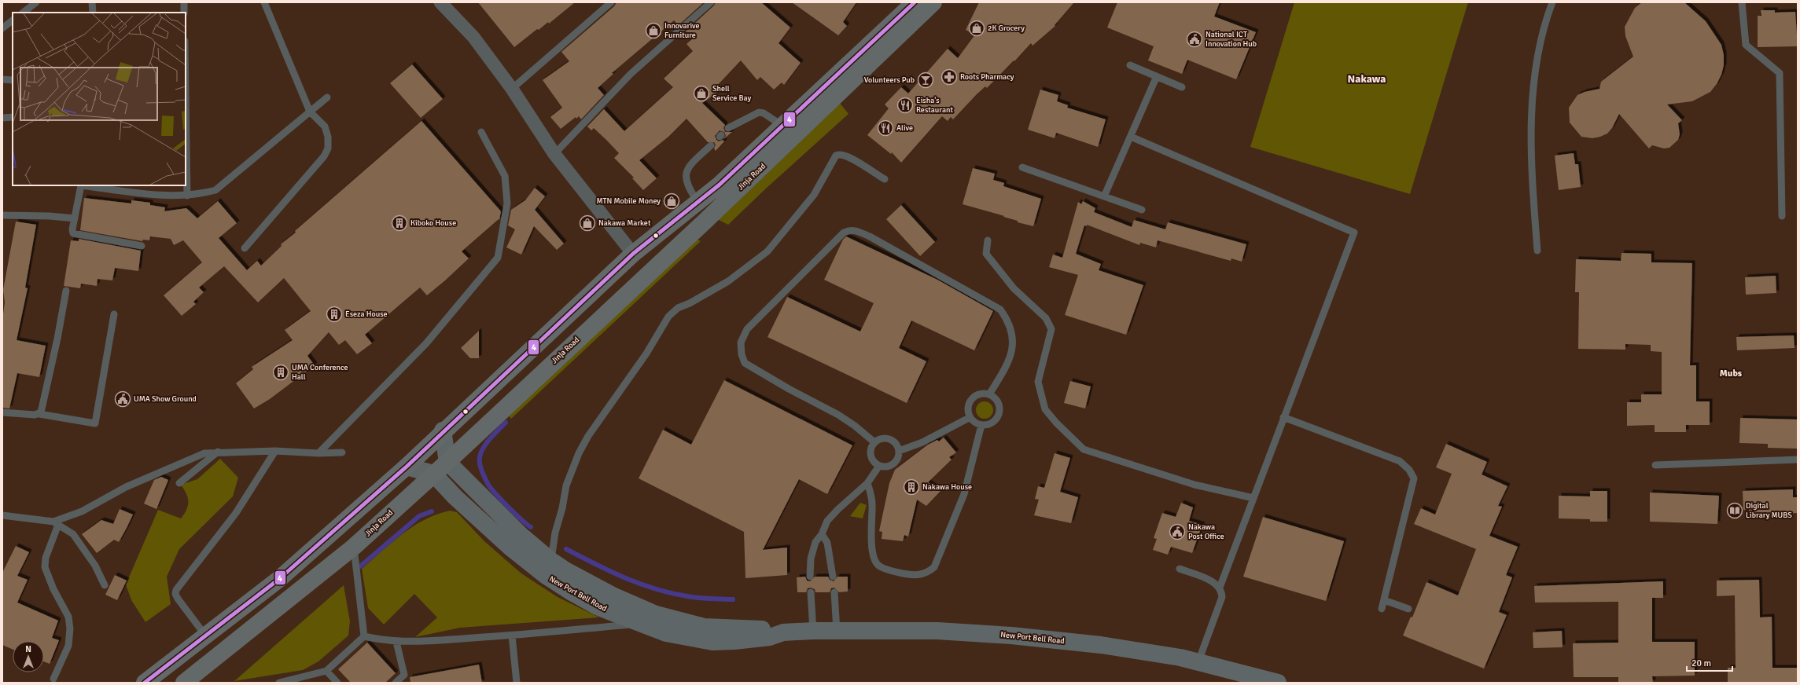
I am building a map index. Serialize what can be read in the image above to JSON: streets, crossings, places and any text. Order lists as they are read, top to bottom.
{
  "streets": {
    "highway": ["Jinja Road"],
    "main road": ["New Port Bell Road"]
  },
  "crossings": [
    ["Jinja Road", "New Port Bell Road"]
  ],
  "districts": ["Nakawa", "Mubs"],
  "places": {
    "shop": [
      "2K Grocery",
      "Innovarive Furniture",
      "Shell Service Bay",
      "MTN Mobile Money",
      "Nakawa Market"
    ],
    "public building": ["National ICT Innovation Hub", "UMA Show Ground", "Nakawa Post Office"],
    "pharmacy": ["Roots Pharmacy"],
    "bar": ["Volunteers Pub"],
    "restaurant": ["Eisha's Restaurant", "Alive"],
    "building": [
      "Kiboko House",
      "Eseza House",
      "UMA Conference Hall",
      "Nakawa House"
    ],
    "library": ["Digital Library MUBS"]
  },
  "lines": ["transit line 4"],
  "scale_bar": "20 m",
  "north": "top"
}
